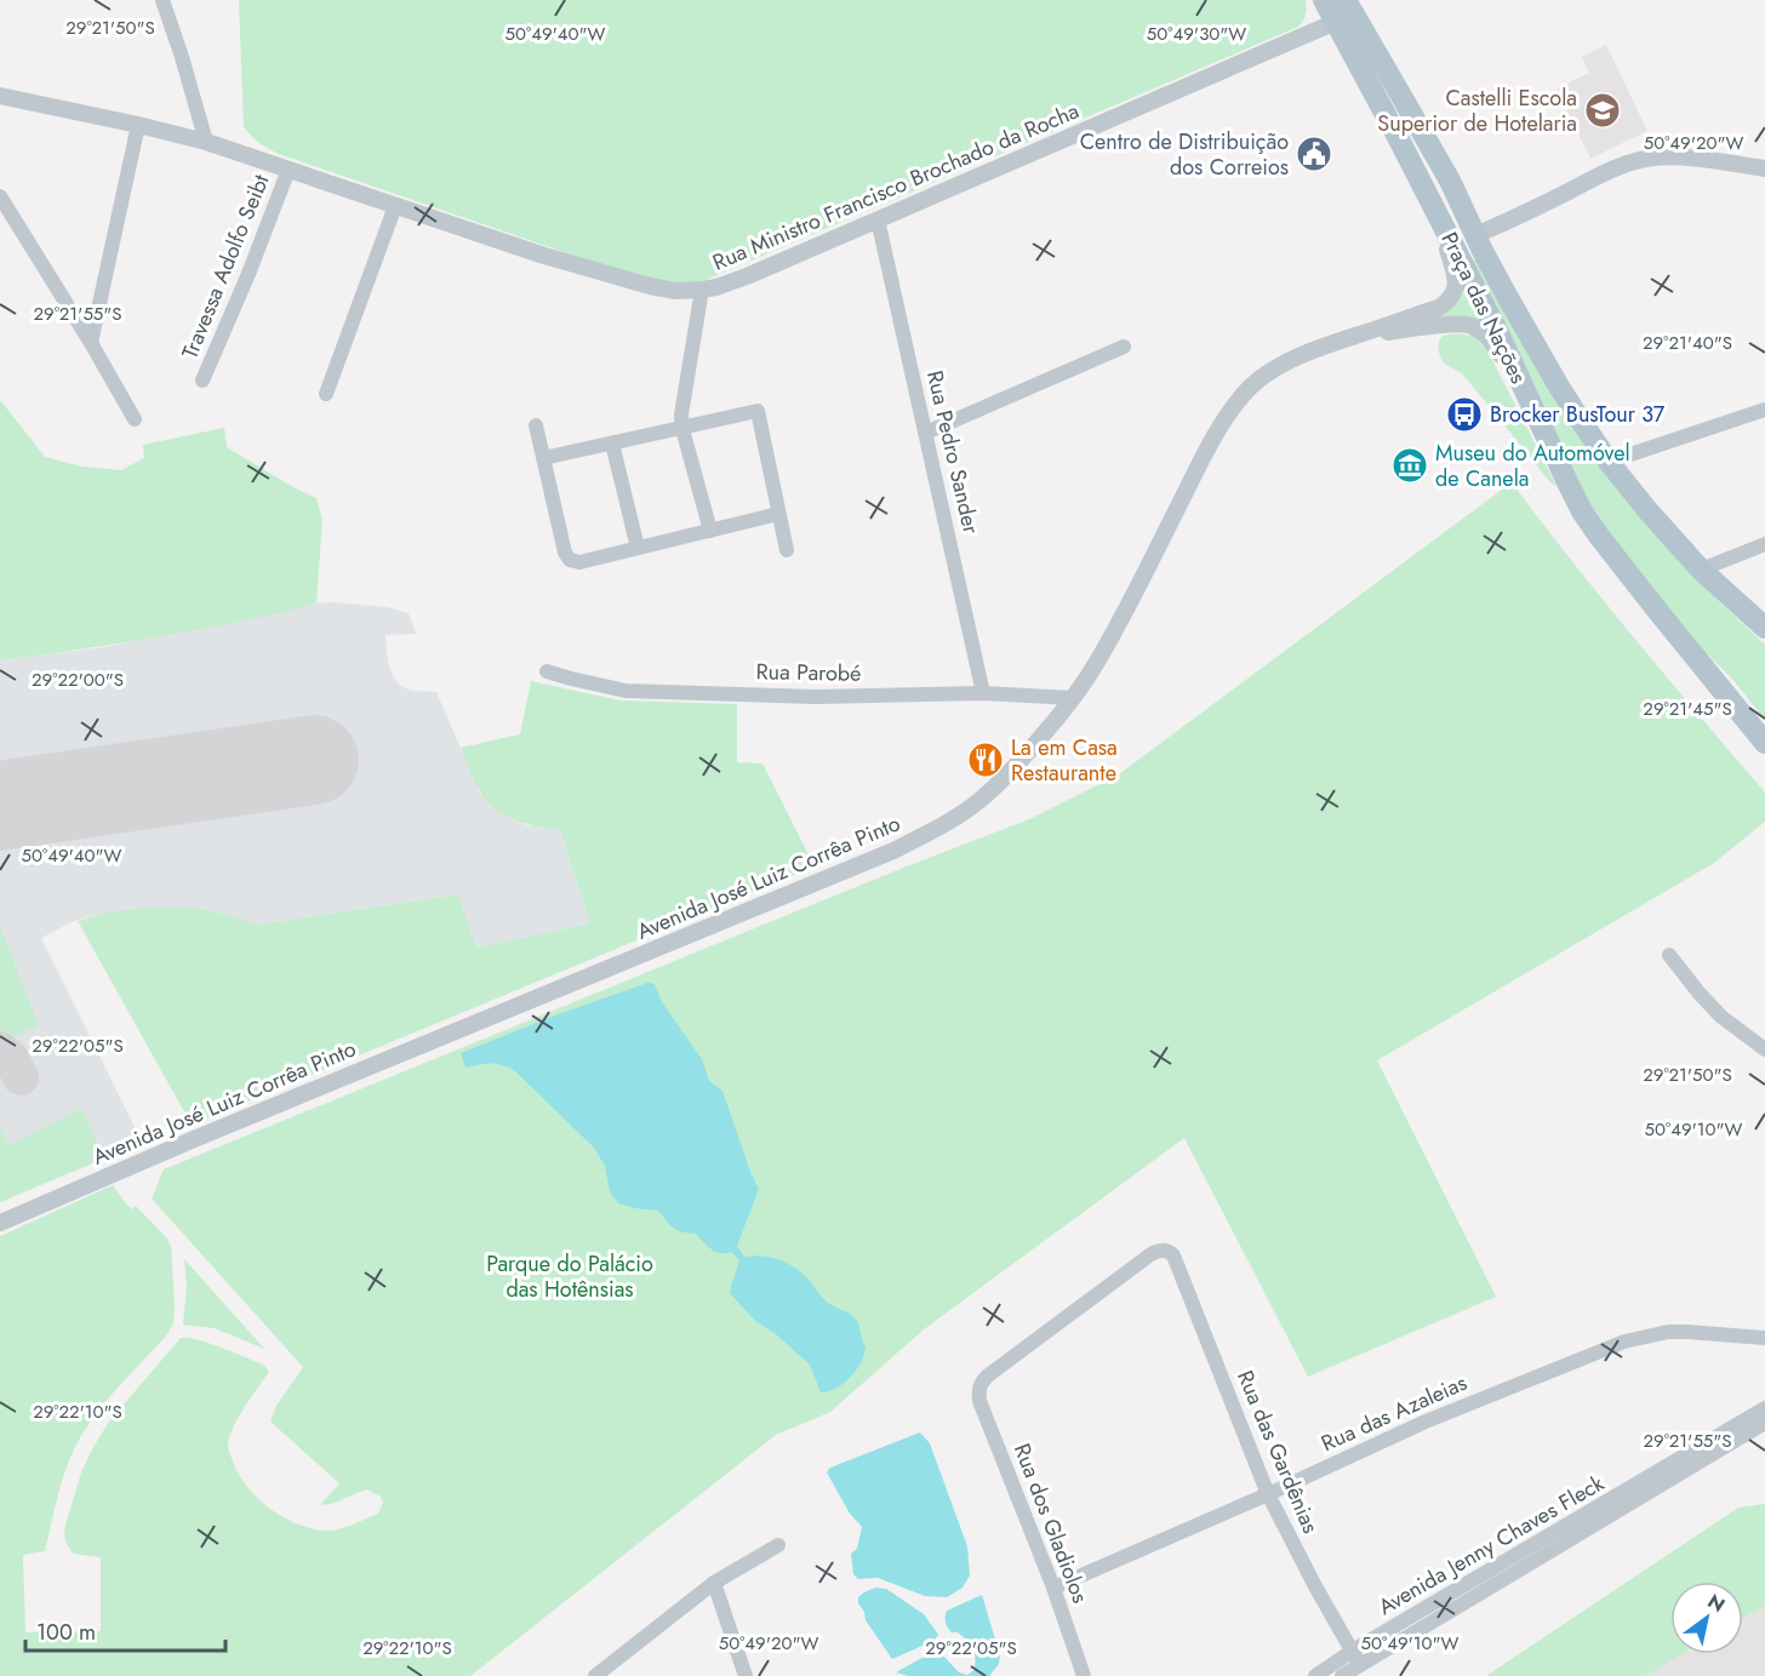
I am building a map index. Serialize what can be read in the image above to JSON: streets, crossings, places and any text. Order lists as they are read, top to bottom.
{
  "streets": {
    "main road": ["Praça das Nações"],
    "street": [
      "Rua Ministro Francisco Brochado da Rocha",
      "Travessa Adolfo Seibt",
      "Rua Pedro Sander",
      "Rua Parobé",
      "Avenida José Luiz Corrêa Pinto",
      "Rua das Azaleias",
      "Rua das Gardênias",
      "Rua dos Gladiolos",
      "Avenida Jenny Chaves Fleck"
    ]
  },
  "crossings": [
    ["Rua Ministro Francisco Brochado da Rocha", "Travessa Adolfo Seibt"],
    ["Rua Ministro Francisco Brochado da Rocha", "Praça das Nações"],
    ["Rua Ministro Francisco Brochado da Rocha", "Rua Pedro Sander"],
    ["Praça das Nações", "Avenida José Luiz Corrêa Pinto"],
    ["Rua Pedro Sander", "Rua Parobé"],
    ["Rua Parobé", "Avenida José Luiz Corrêa Pinto"],
    ["Rua das Azaleias", "Rua das Gardênias"],
    ["Rua das Azaleias", "Rua dos Gladiolos"],
    ["Rua das Gardênias", "Rua dos Gladiolos"],
    ["Rua das Gardênias", "Avenida Jenny Chaves Fleck"]
  ],
  "parks": ["Parque do Palácio das Hotênsias"],
  "places": {
    "school or university": ["Castelli Escola Superior de Hotelaria"],
    "public building": ["Centro de Distribuição dos Correios"],
    "bus stop": ["Brocker BusTour 37"],
    "museum": ["Museu do Automóvel de Canela"],
    "restaurant": ["La em Casa Restaurante"]
  },
  "scale_bar": "100 m",
  "north": "top right",
  "coordinates": [
    "29°21'50\"S",
    "50°49'30\"W",
    "50°49'40\"W",
    "50°49'20\"W",
    "29°21'55\"S",
    "29°21'40\"S",
    "29°22'00\"S",
    "29°21'45\"S",
    "29°22'05\"S",
    "50°49'10\"W",
    "29°22'10\"S"
  ]
}
